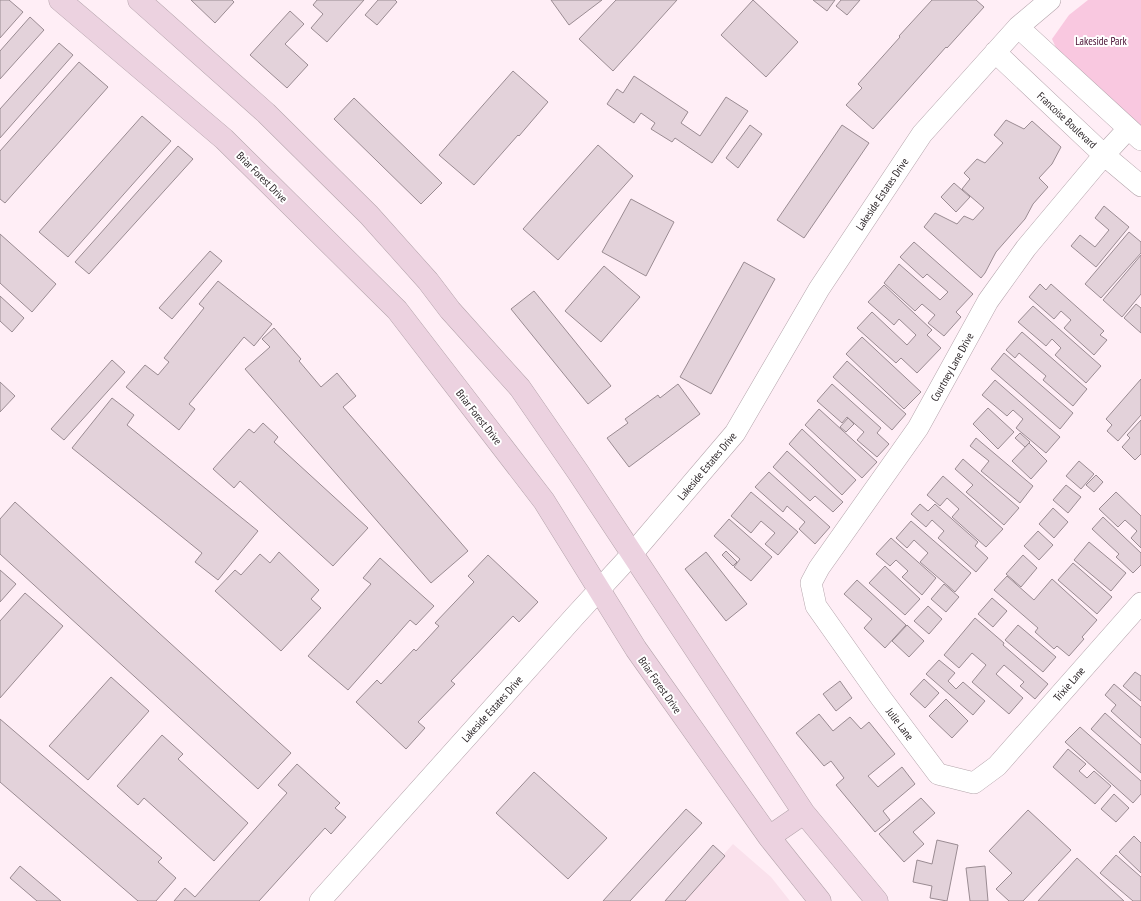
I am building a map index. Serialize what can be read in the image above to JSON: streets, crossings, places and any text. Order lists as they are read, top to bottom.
{
  "streets": {
    "main road": ["Briar Forest Drive"],
    "street": [
      "Francoise Boulevard",
      "Lakeside Estates Drive",
      "Courtney Lane Drive",
      "Trixie Lane",
      "Julie Lane"
    ]
  },
  "crossings": [
    ["Francoise Boulevard", "Lakeside Estates Drive"],
    ["Francoise Boulevard", "Courtney Lane Drive"],
    ["Briar Forest Drive", "Lakeside Estates Drive"],
    ["Courtney Lane Drive", "Julie Lane"],
    ["Trixie Lane", "Julie Lane"]
  ],
  "parks": ["Lakeside Park"]
}
